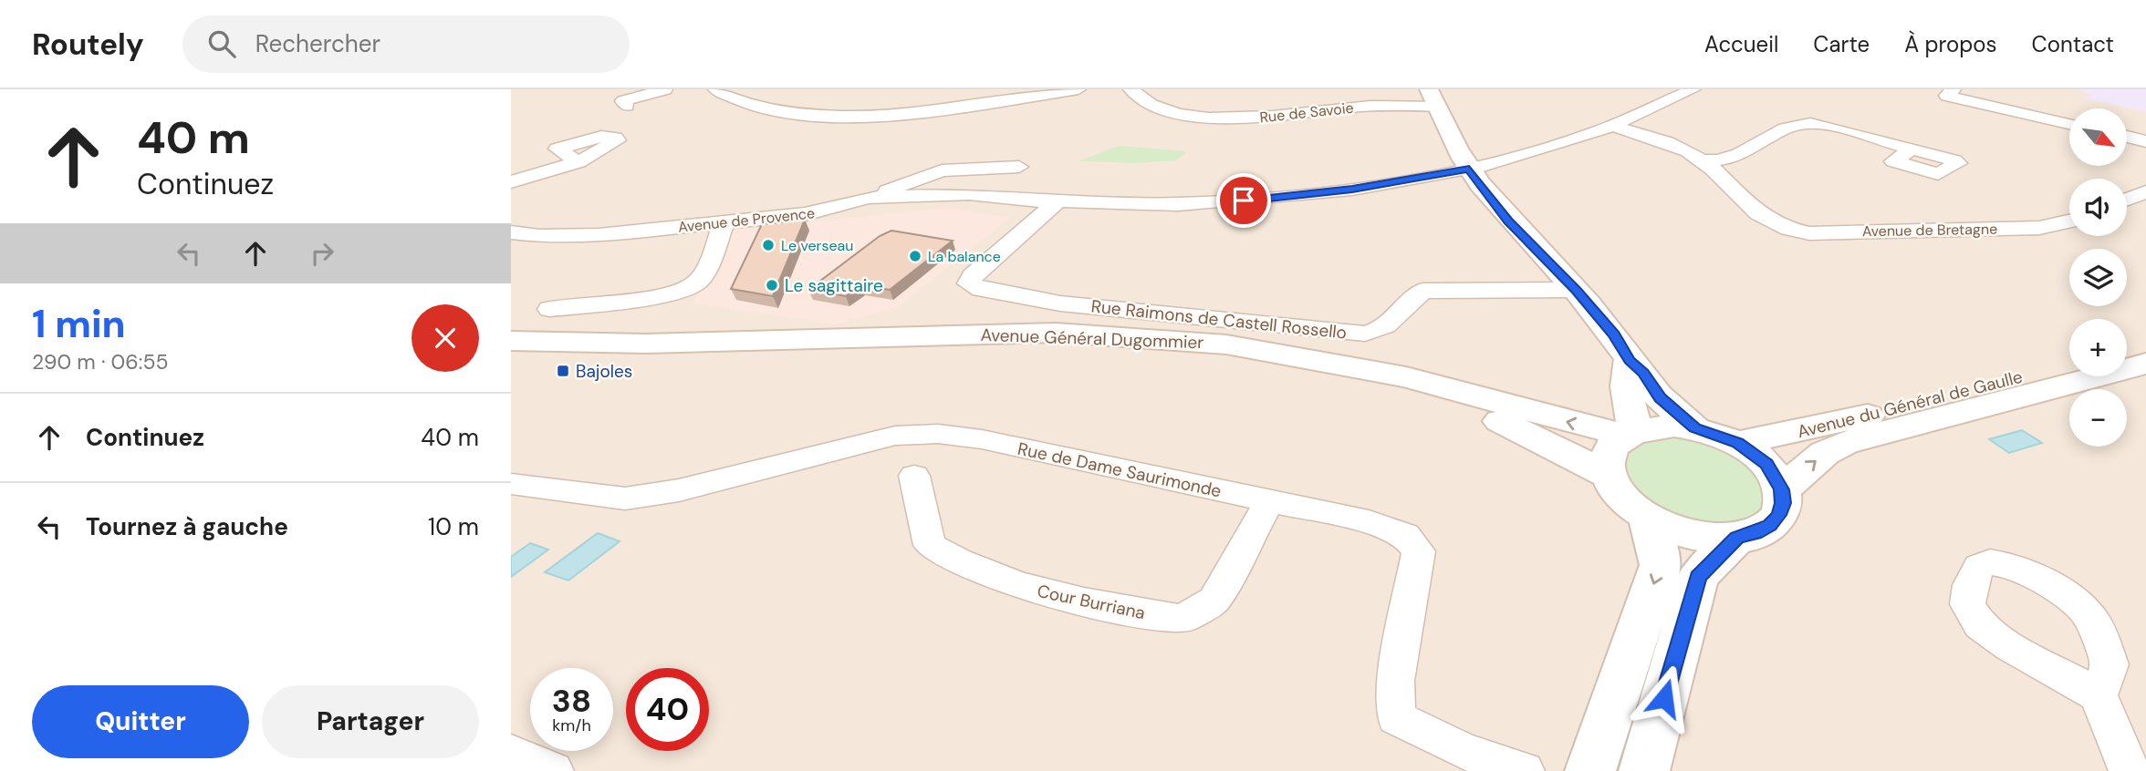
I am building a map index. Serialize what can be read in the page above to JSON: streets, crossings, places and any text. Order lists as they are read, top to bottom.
{
  "streets": {
    "main road": ["Avenue Général Dugommier", "Avenue du Général de Gaulle"],
    "street": [
      "Rue de Savoie",
      "Avenue de Provence",
      "Avenue de Bretagne",
      "Rue Raimons de Castell Rossello",
      "Rue de Dame Saurimonde",
      "Cour Burriana"
    ]
  },
  "crossings": [
    ["Avenue de Provence", "Rue Raimons de Castell Rossello"],
    ["Avenue Général Dugommier", "Avenue du Général de Gaulle"],
    ["Rue de Dame Saurimonde", "Cour Burriana"]
  ],
  "places": {
    "other": ["Le verseau", "La balance", "Le sagittaire"],
    "transit": ["Bajoles"]
  },
  "north": "bottom right",
  "page": {
    "header": "Routely",
    "search": "Rechercher",
    "nav": [
      "Accueil",
      "Carte",
      "À propos",
      "Contact"
    ],
    "turn": ["40 m", "Continuez"],
    "map_buttons": ["+", "−"],
    "heading": ["1 min", "290 m · 06:55"],
    "list": [
      {
        "name": "Continuez",
        "value": "40 m"
      },
      {
        "name": "Tournez à gauche",
        "value": "10 m"
      }
    ],
    "speed": "38 km/h",
    "limit": "40",
    "buttons": ["Quitter", "Partager"]
  }
}
